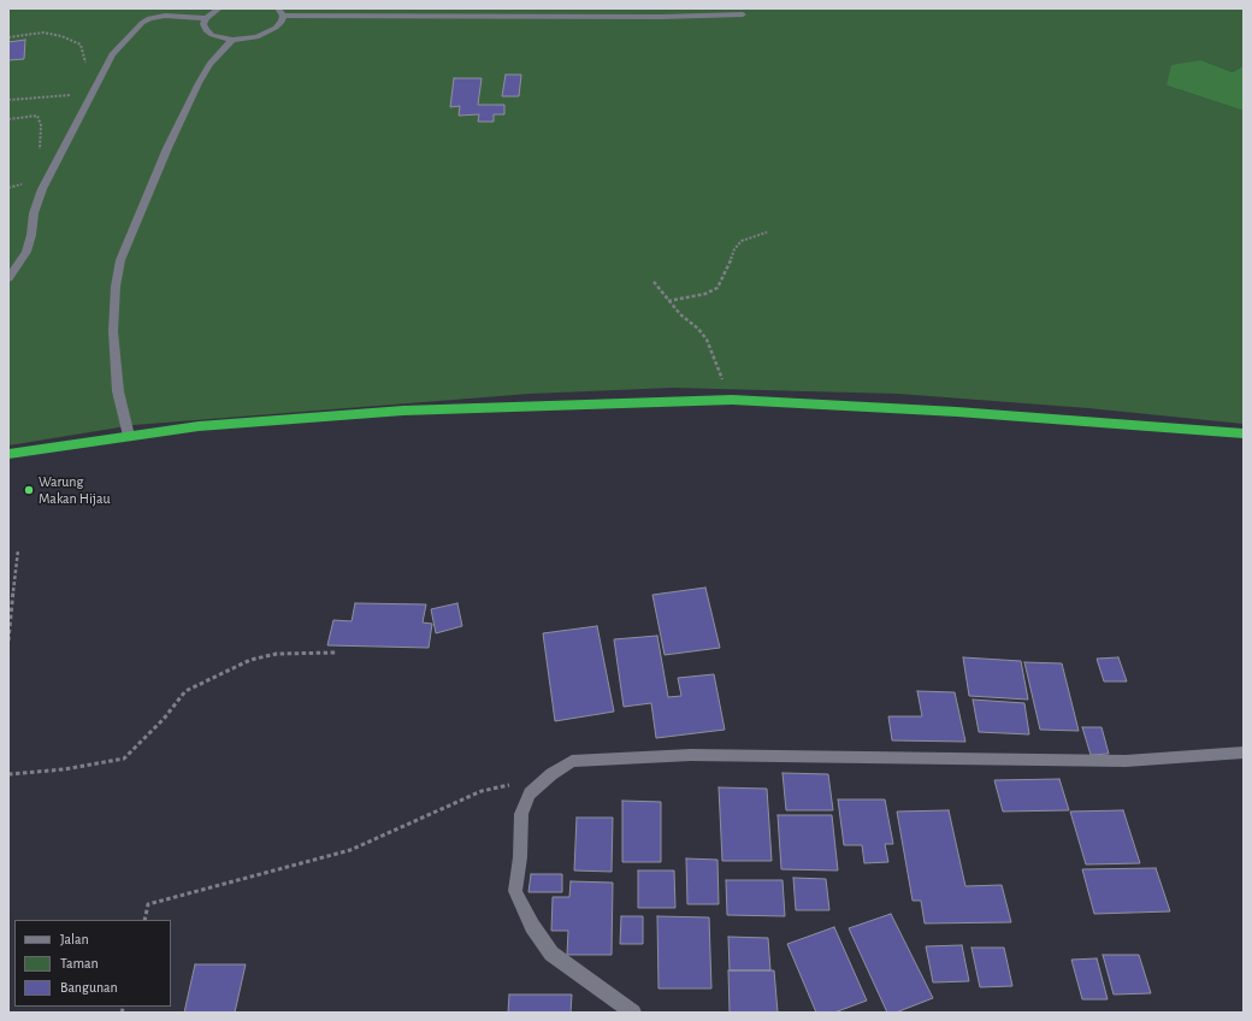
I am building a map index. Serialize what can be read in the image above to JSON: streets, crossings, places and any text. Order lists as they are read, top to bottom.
{
  "places": ["Warung Makan Hijau"],
  "legend": ["Jalan", "Taman", "Bangunan"]
}
